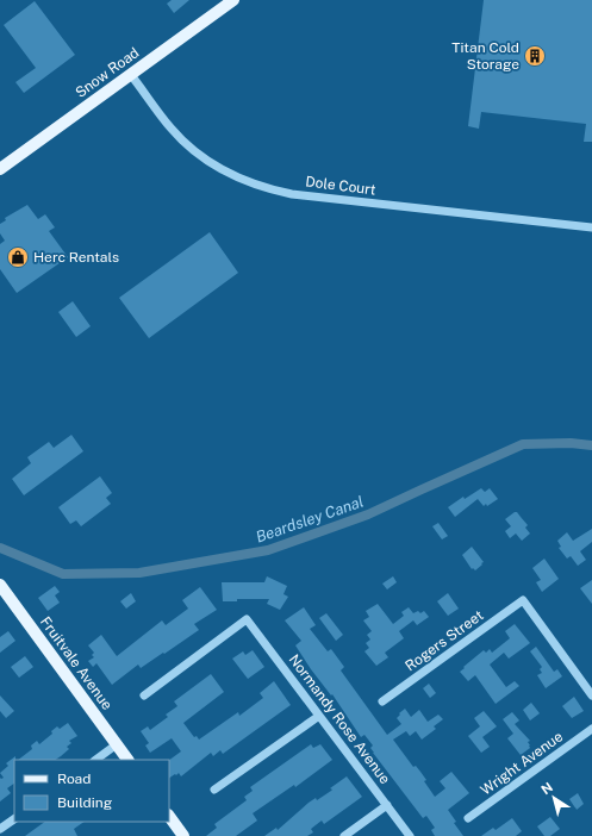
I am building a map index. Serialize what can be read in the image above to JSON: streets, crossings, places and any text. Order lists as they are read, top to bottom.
{
  "streets": {
    "main road": ["Snow Road", "Fruitvale Avenue"],
    "street": [
      "Dole Court",
      "Rogers Street",
      "Normandy Rose Avenue",
      "Wright Avenue"
    ]
  },
  "crossings": [
    ["Snow Road", "Dole Court"]
  ],
  "water": ["Beardsley Canal"],
  "places": {
    "building": ["Titan Cold Storage"],
    "shop": ["Herc Rentals"]
  },
  "legend": ["Road", "Building"],
  "north": "top left"
}
